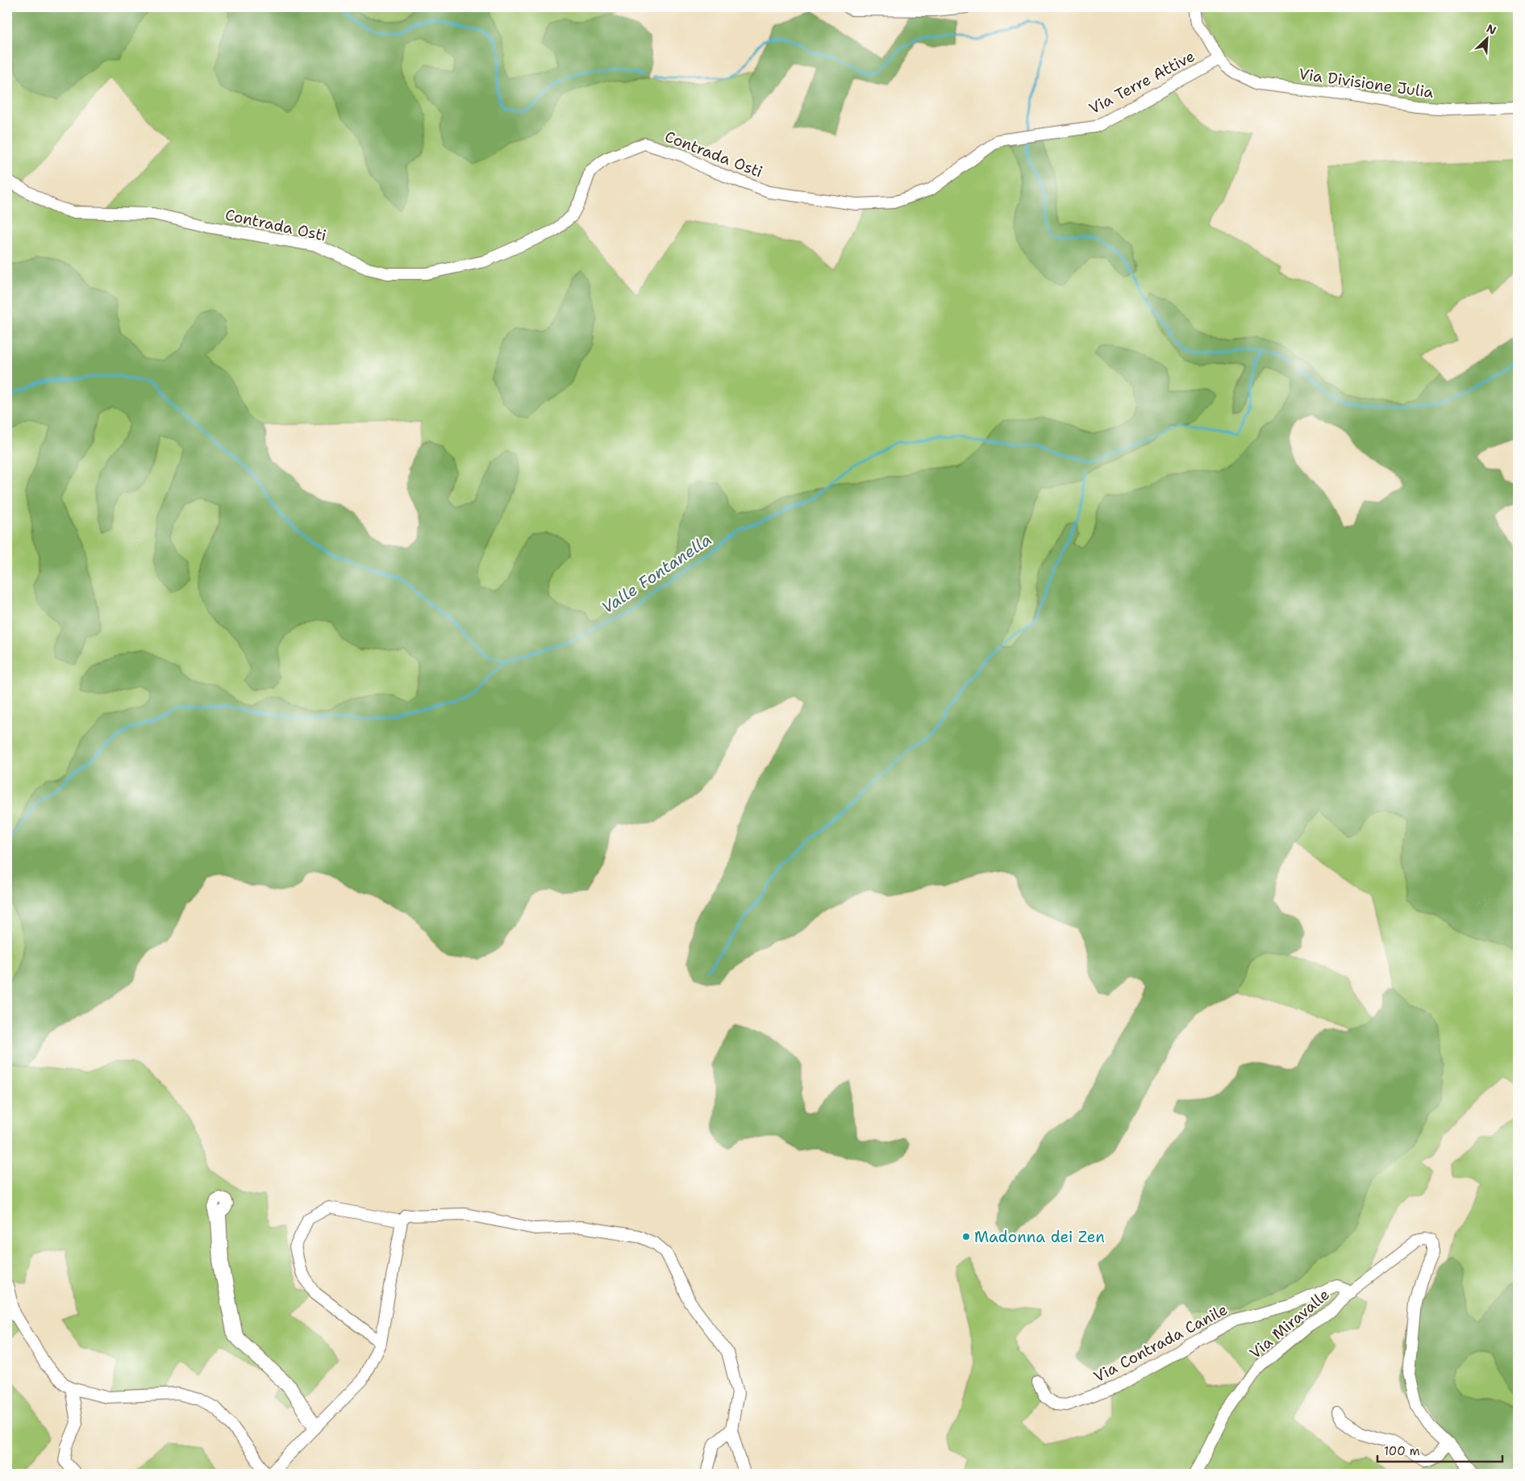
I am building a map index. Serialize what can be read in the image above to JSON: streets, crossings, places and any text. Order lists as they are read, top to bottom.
{
  "streets": {
    "street": [
      "Via Terre Attive",
      "Via Divisione Julia",
      "Contrada Osti",
      "Via Miravalle",
      "Via Contrada Canile"
    ]
  },
  "crossings": [
    ["Via Terre Attive", "Via Divisione Julia"],
    ["Via Terre Attive", "Contrada Osti"],
    ["Via Miravalle", "Via Contrada Canile"]
  ],
  "water": ["Valle Fontanella"],
  "places": ["Madonna dei Zen"],
  "scale_bar": "100 m",
  "north": "top right"
}
